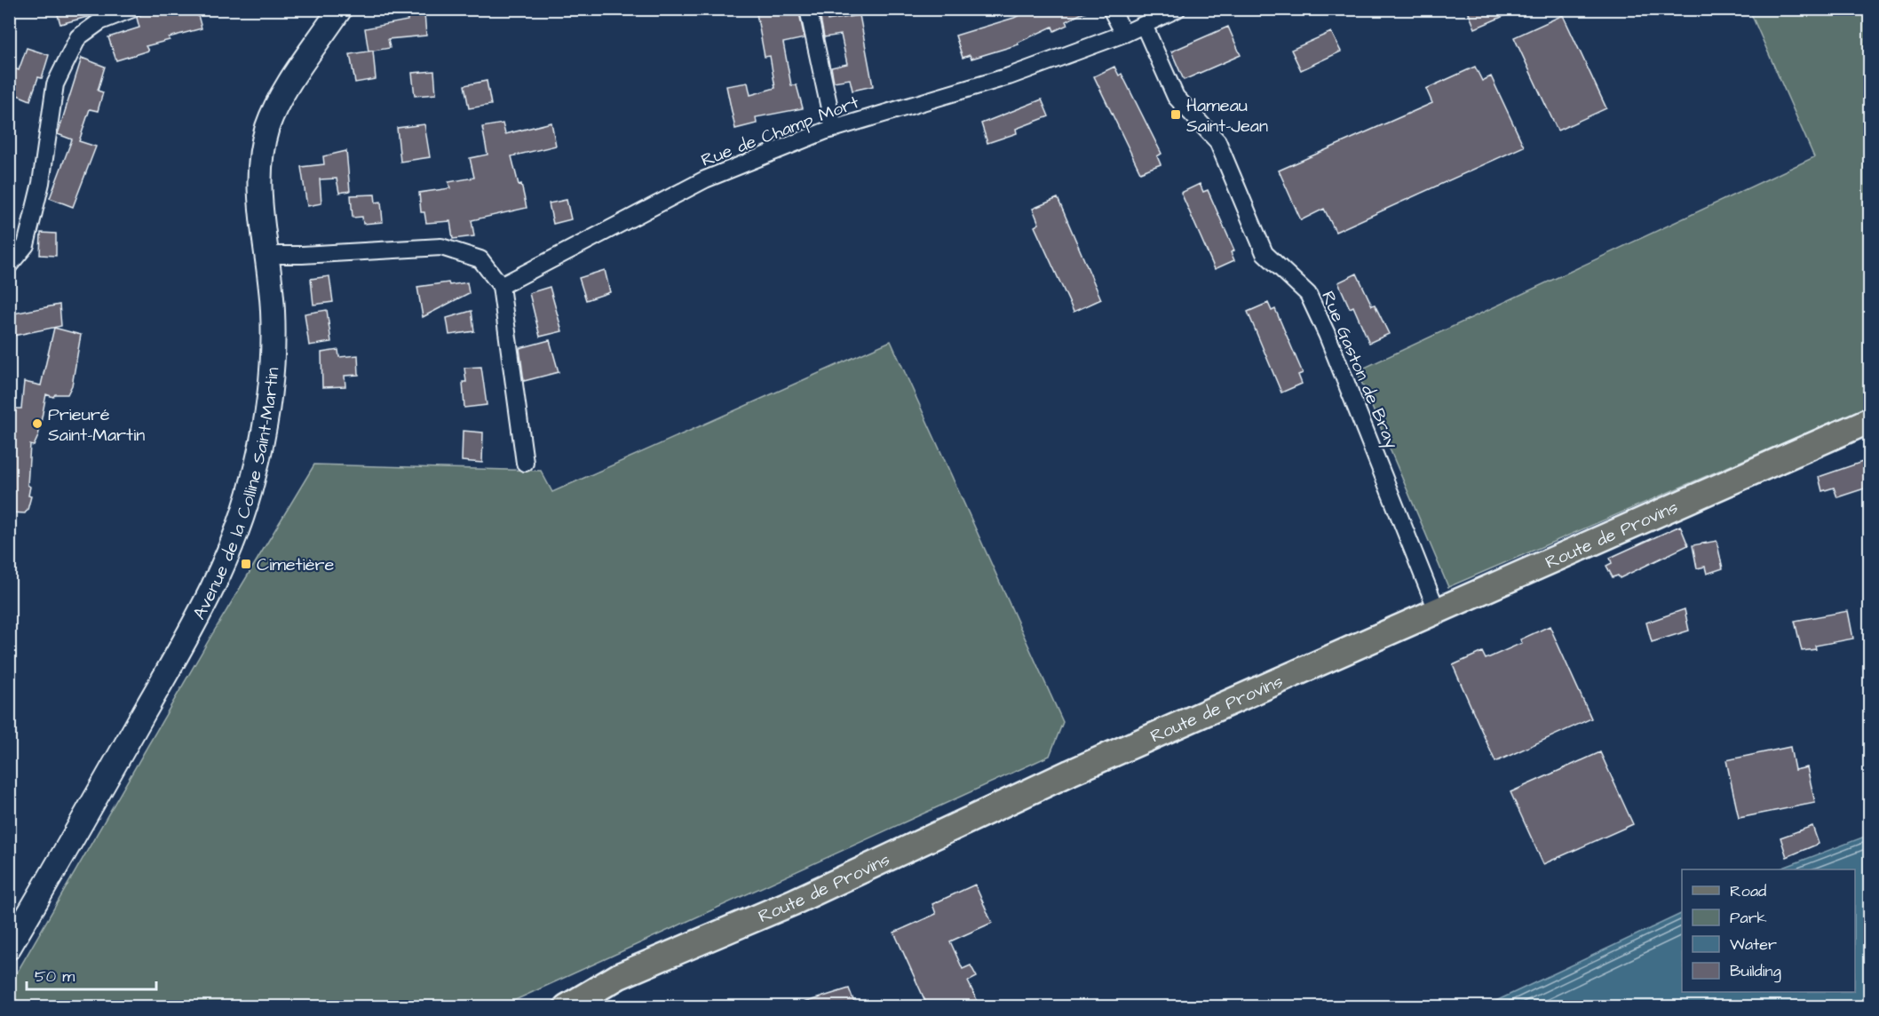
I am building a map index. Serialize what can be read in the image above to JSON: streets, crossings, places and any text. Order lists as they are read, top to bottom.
{
  "streets": {
    "main road": ["Route de Provins"],
    "street": ["Rue de Champ Mort", "Rue Gaston de Bray", "Avenue de la Colline Saint-Martin"]
  },
  "crossings": [
    ["Rue de Champ Mort", "Rue Gaston de Bray"],
    ["Rue Gaston de Bray", "Route de Provins"]
  ],
  "places": {
    "transit": ["Hameau Saint-Jean", "Cimetière"],
    "other": ["Prieuré Saint-Martin"]
  },
  "legend": [
    "Road",
    "Park",
    "Water",
    "Building"
  ],
  "scale_bar": "50 m"
}
